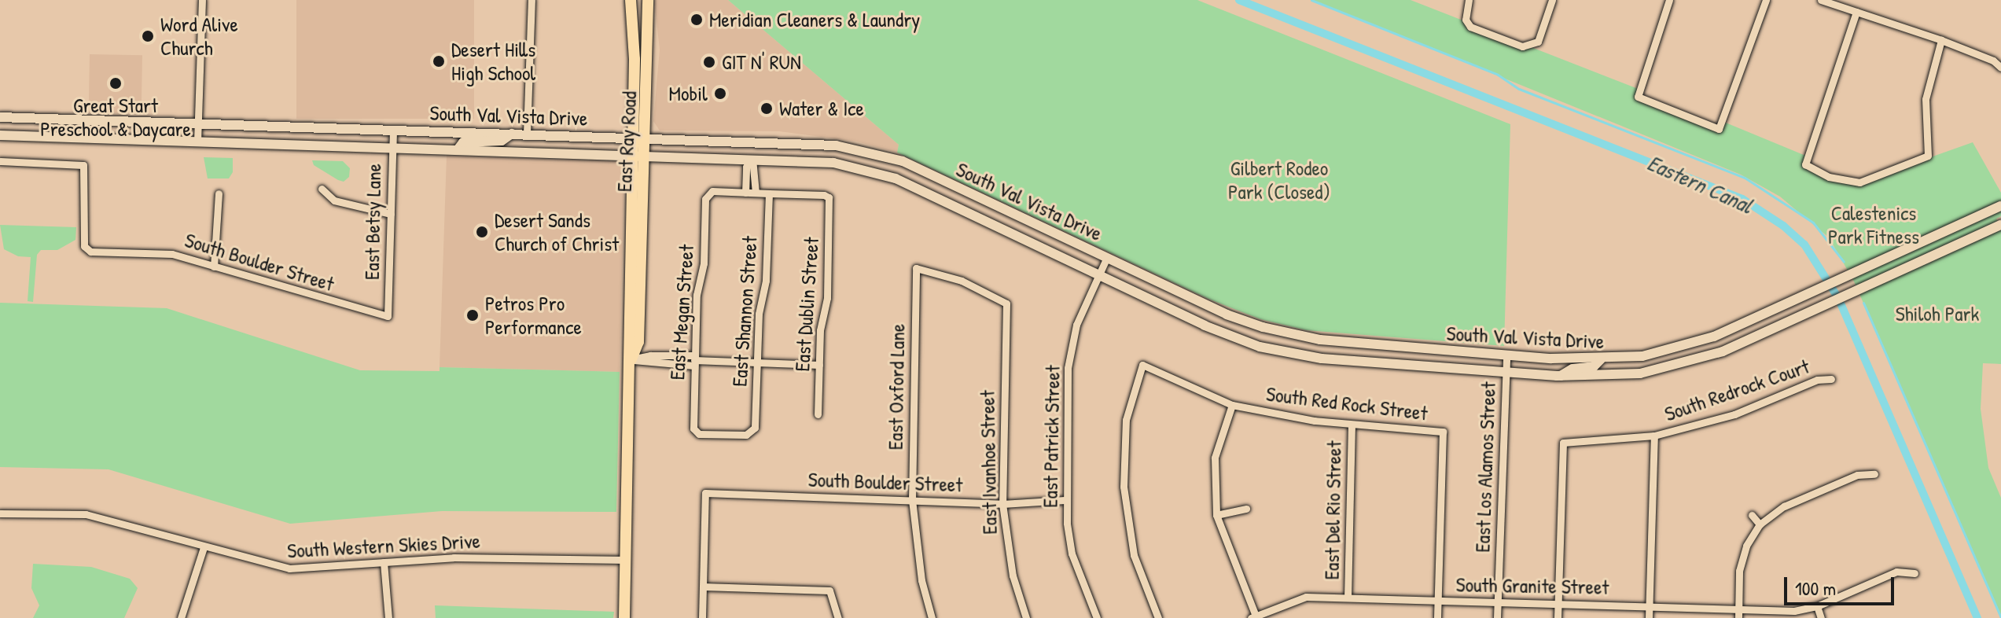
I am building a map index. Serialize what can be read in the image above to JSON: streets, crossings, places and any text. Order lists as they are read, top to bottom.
{
  "streets": {
    "main road": ["South Val Vista Drive", "East Ray Road"],
    "street": [
      "East Betsy Lane",
      "South Boulder Street",
      "East Dublin Street",
      "East Shannon Street",
      "East Megan Street",
      "East Oxford Lane",
      "South Redrock Court",
      "South Red Rock Street",
      "East Patrick Street",
      "East Ivanhoe Street",
      "East Los Alamos Street",
      "East Del Rio Street",
      "South Western Skies Drive",
      "South Granite Street"
    ]
  },
  "crossings": [
    ["South Val Vista Drive", "East Ray Road"],
    ["South Val Vista Drive", "East Betsy Lane"],
    ["South Val Vista Drive", "East Patrick Street"],
    ["South Val Vista Drive", "East Los Alamos Street"],
    ["East Ray Road", "South Western Skies Drive"],
    ["East Betsy Lane", "South Boulder Street"],
    ["South Boulder Street", "East Oxford Lane"],
    ["South Boulder Street", "East Patrick Street"],
    ["South Boulder Street", "East Ivanhoe Street"],
    ["East Dublin Street", "East Shannon Street"],
    ["East Shannon Street", "East Megan Street"],
    ["East Oxford Lane", "East Ivanhoe Street"],
    ["South Redrock Court", "South Granite Street"],
    ["South Red Rock Street", "East Del Rio Street"],
    ["South Red Rock Street", "South Granite Street"],
    ["East Los Alamos Street", "South Granite Street"],
    ["East Del Rio Street", "South Granite Street"]
  ],
  "water": ["Eastern Canal"],
  "parks": ["Gilbert Rodeo Park (Closed)", "Calestenics Park Fitness", "Shiloh Park"],
  "places": [
    "Meridian Cleaners & Laundry",
    "Word Alive Church",
    "Desert Hills High School",
    "GIT N' RUN",
    "Great Start Preschool & Daycare",
    "Mobil",
    "Water & Ice",
    "Desert Sands Church of Christ",
    "Petros Pro Performance"
  ],
  "scale_bar": "100 m"
}
